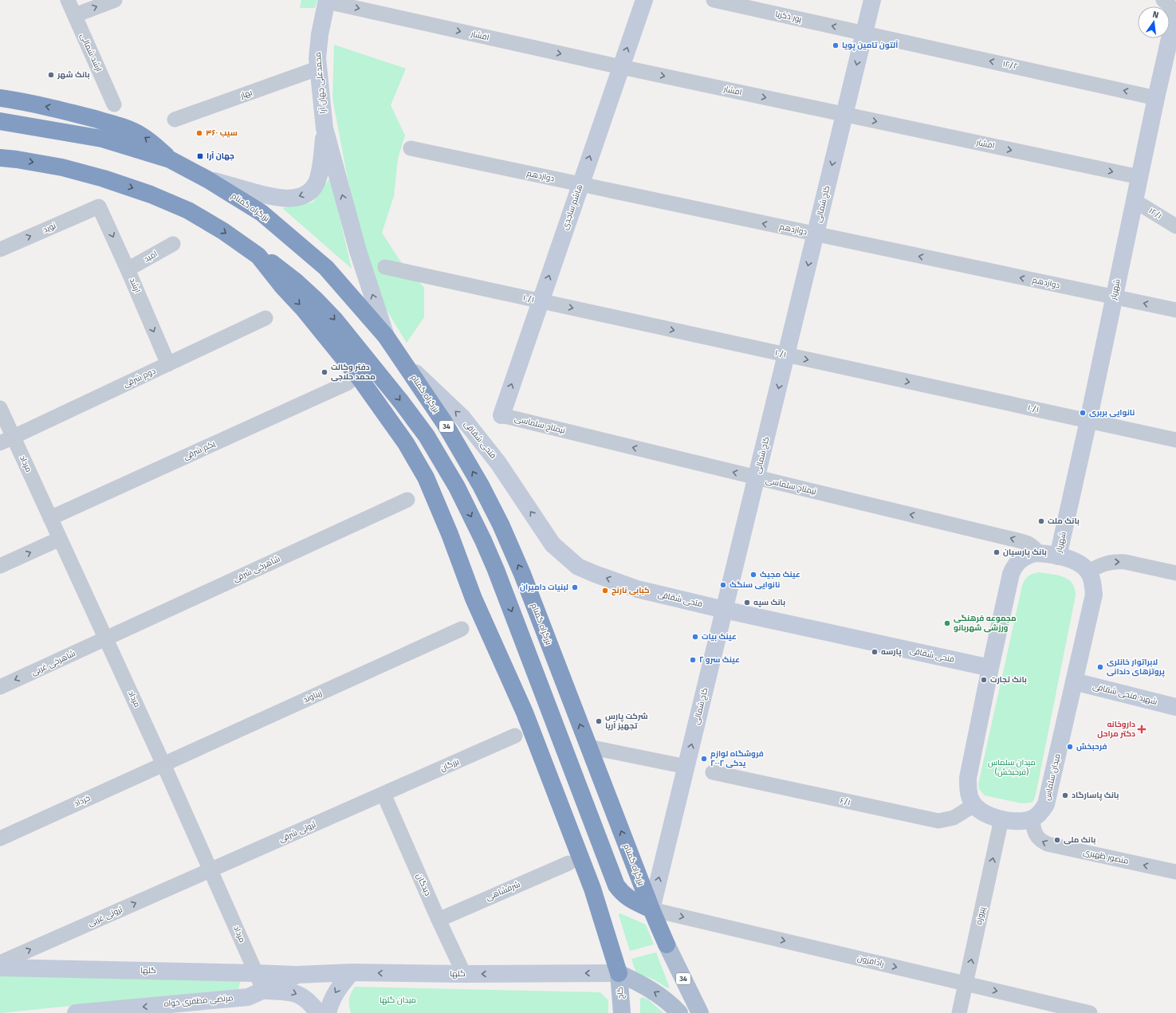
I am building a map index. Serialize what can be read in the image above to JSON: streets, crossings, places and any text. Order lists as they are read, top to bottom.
{
  "streets": {
    "highway": ["بزرگراه گمنام", "34"],
    "main road": [
      "محمدعلی جهان آرا",
      "کاج شمالی",
      "هاشم ساجدی",
      "شهریار",
      "فتحی شقاقی",
      "شهید فتحی شقاقی",
      "میدان سلماس",
      "گلها",
      "کاج",
      "مرتضی مظفری خواه"
    ],
    "street": [
      "پور ذکریا",
      "افشار",
      "ارشد شمالی",
      "۱۲/۲",
      "بهار",
      "دوازدهم",
      "١٢/١",
      "نوید",
      "امید",
      "ارشد",
      "۱۰/۱",
      "دوم شرقی",
      "نیمتاج سلماسی",
      "یکم شرقی",
      "مرداد",
      "شاهرخی شرقی",
      "شاهرخی غربی",
      "زیناوند",
      "بزرگان",
      "خرداد",
      "۶/۱",
      "ثروتی شرقی",
      "منصور ظهیری",
      "دیدگان",
      "شرفشاهی",
      "پیروزه",
      "ثروتی غربی",
      "رادافزون"
    ]
  },
  "crossings": [
    ["پور ذکریا", "۱۲/۲"],
    ["پور ذکریا", "کاج شمالی"],
    ["افشار", "محمدعلی جهان آرا"],
    ["افشار", "کاج شمالی"],
    ["افشار", "هاشم ساجدی"],
    ["افشار", "شهریار"],
    ["۱۲/۲", "کاج شمالی"],
    ["۱۲/۲", "شهریار"],
    ["محمدعلی جهان آرا", "بهار"],
    ["دوازدهم", "کاج شمالی"],
    ["دوازدهم", "هاشم ساجدی"],
    ["دوازدهم", "شهریار"],
    ["کاج شمالی", "بزرگراه گمنام"],
    ["کاج شمالی", "۱۰/۱"],
    ["کاج شمالی", "نیمتاج سلماسی"],
    ["کاج شمالی", "فتحی شقاقی"],
    ["کاج شمالی", "رادافزون"],
    ["بزرگراه گمنام", "34"],
    ["بزرگراه گمنام", "فتحی شقاقی"],
    ["بزرگراه گمنام", "رادافزون"],
    ["هاشم ساجدی", "۱۰/۱"],
    ["هاشم ساجدی", "نیمتاج سلماسی"],
    ["١٢/١", "شهریار"],
    ["نوید", "ارشد"],
    ["امید", "ارشد"],
    ["ارشد", "دوم شرقی"],
    ["شهریار", "۱۰/۱"],
    ["دوم شرقی", "مرداد"],
    ["یکم شرقی", "مرداد"],
    ["مرداد", "شاهرخی شرقی"],
    ["مرداد", "شاهرخی غربی"],
    ["مرداد", "زیناوند"],
    ["مرداد", "خرداد"],
    ["مرداد", "ثروتی شرقی"],
    ["مرداد", "ثروتی غربی"],
    ["مرداد", "گلها"],
    ["مرداد", "مرتضی مظفری خواه"],
    ["شاهرخی شرقی", "شاهرخی غربی"],
    ["شهید فتحی شقاقی", "میدان سلماس"],
    ["زیناوند", "خرداد"],
    ["بزرگان", "ثروتی شرقی"],
    ["بزرگان", "دیدگان"],
    ["میدان سلماس", "منصور ظهیری"],
    ["ثروتی شرقی", "دیدگان"],
    ["ثروتی شرقی", "ثروتی غربی"],
    ["دیدگان", "شرفشاهی"],
    ["دیدگان", "گلها"],
    ["پیروزه", "رادافزون"],
    ["گلها", "کاج"],
    ["گلها", "مرتضی مظفری خواه"]
  ],
  "one_way": [
    "پور ذکریا",
    "افشار",
    "۱۲/۲",
    "دوازدهم",
    "هاشم ساجدی",
    "نوید",
    "ارشد",
    "۱۰/۱",
    "نیمتاج سلماسی",
    "فتحی شقاقی",
    "منصور ظهیری",
    "پیروزه",
    "ثروتی غربی",
    "رادافزون",
    "گلها",
    "مرتضی مظفری خواه"
  ],
  "parks": ["میدان سلماس (فرحبخش)", "میدان گلها"],
  "places": {
    "other": [
      "آلتون تامین پویا",
      "بانک شهر",
      "سیب ۳۶۰",
      "دفتر وکالت محمد حلاجی",
      "نانوایی بربری",
      "بانک ملت",
      "بانک پارسیان",
      "عینک مجیک",
      "نانوایی سنگک",
      "لبنیات دامیران",
      "کبابی نارنج",
      "بانک سپه",
      "مجموعه فرهنگی ورزشی شهربانو",
      "عینک بیات",
      "پارسه",
      "عینک سرو ۲",
      "لابراتوار خانلری پروتزهای دندانی",
      "بانک تجارت",
      "شرکت پارس تجهیز آریا",
      "فرحبخش",
      "فروشگاه لوازم یدکی ۲۰۰۲",
      "بانک پاسارگاد",
      "بانک ملی"
    ],
    "transit": ["جهان آرا"],
    "health": ["داروخانه دکتر مراحل"]
  },
  "north": "top"
}
